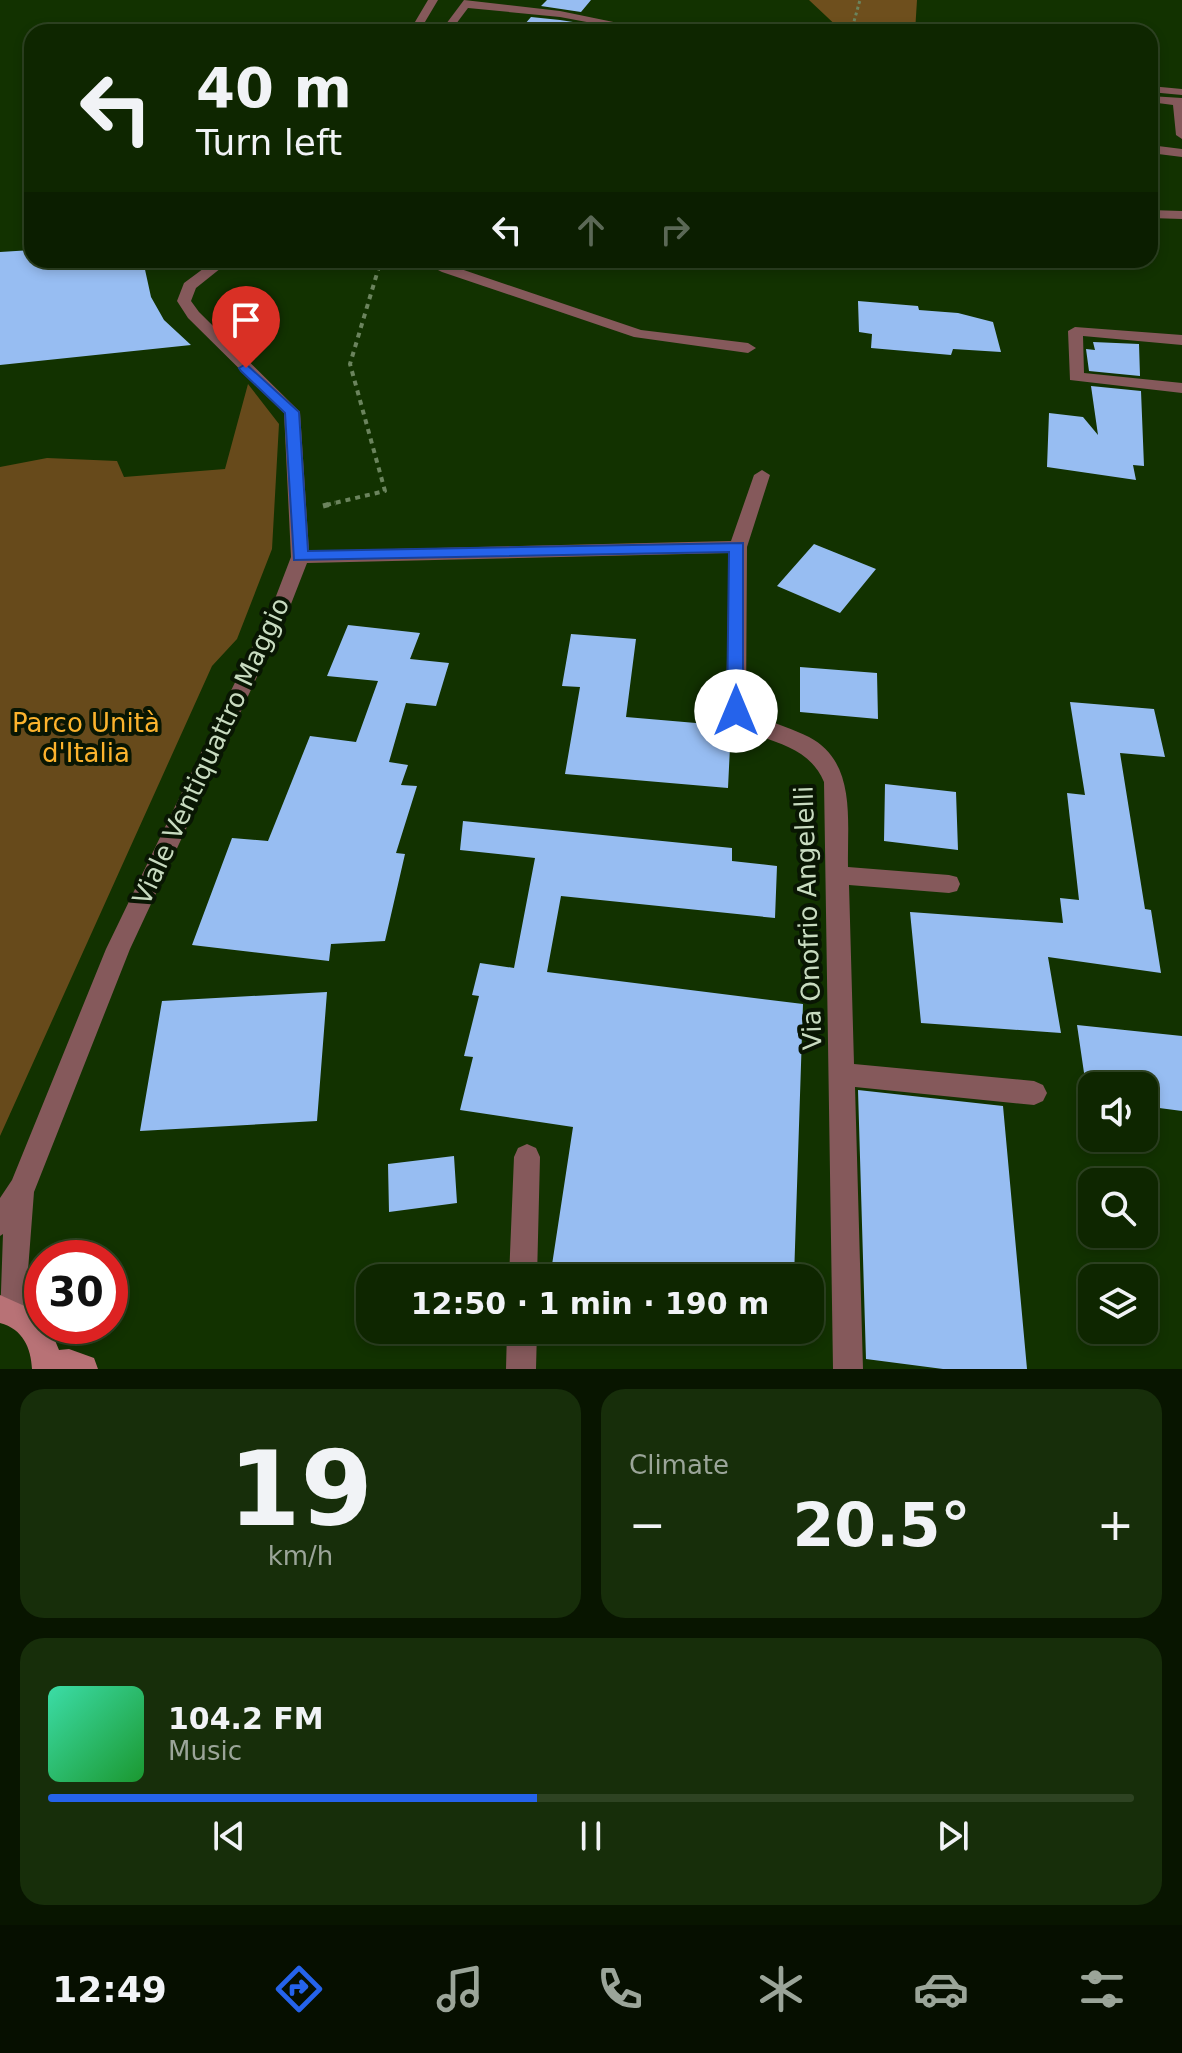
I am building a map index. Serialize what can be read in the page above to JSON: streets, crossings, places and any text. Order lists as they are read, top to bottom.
{
  "streets": {
    "street": ["Viale Ventiquattro Maggio", "Via Onofrio Angelelli"]
  },
  "parks": ["Parco Unità d'Italia"],
  "page": {
    "turn": ["40 m", "Turn left"],
    "limit": "30",
    "trip": "12:50 · 1 min · 190 m",
    "tile": [
      ["19", "km/h"],
      "Climate"
    ],
    "heat": ["−", "20.5°", "+"],
    "song": ["104.2 FM", "Music"],
    "tabs": "12:49"
  }
}
